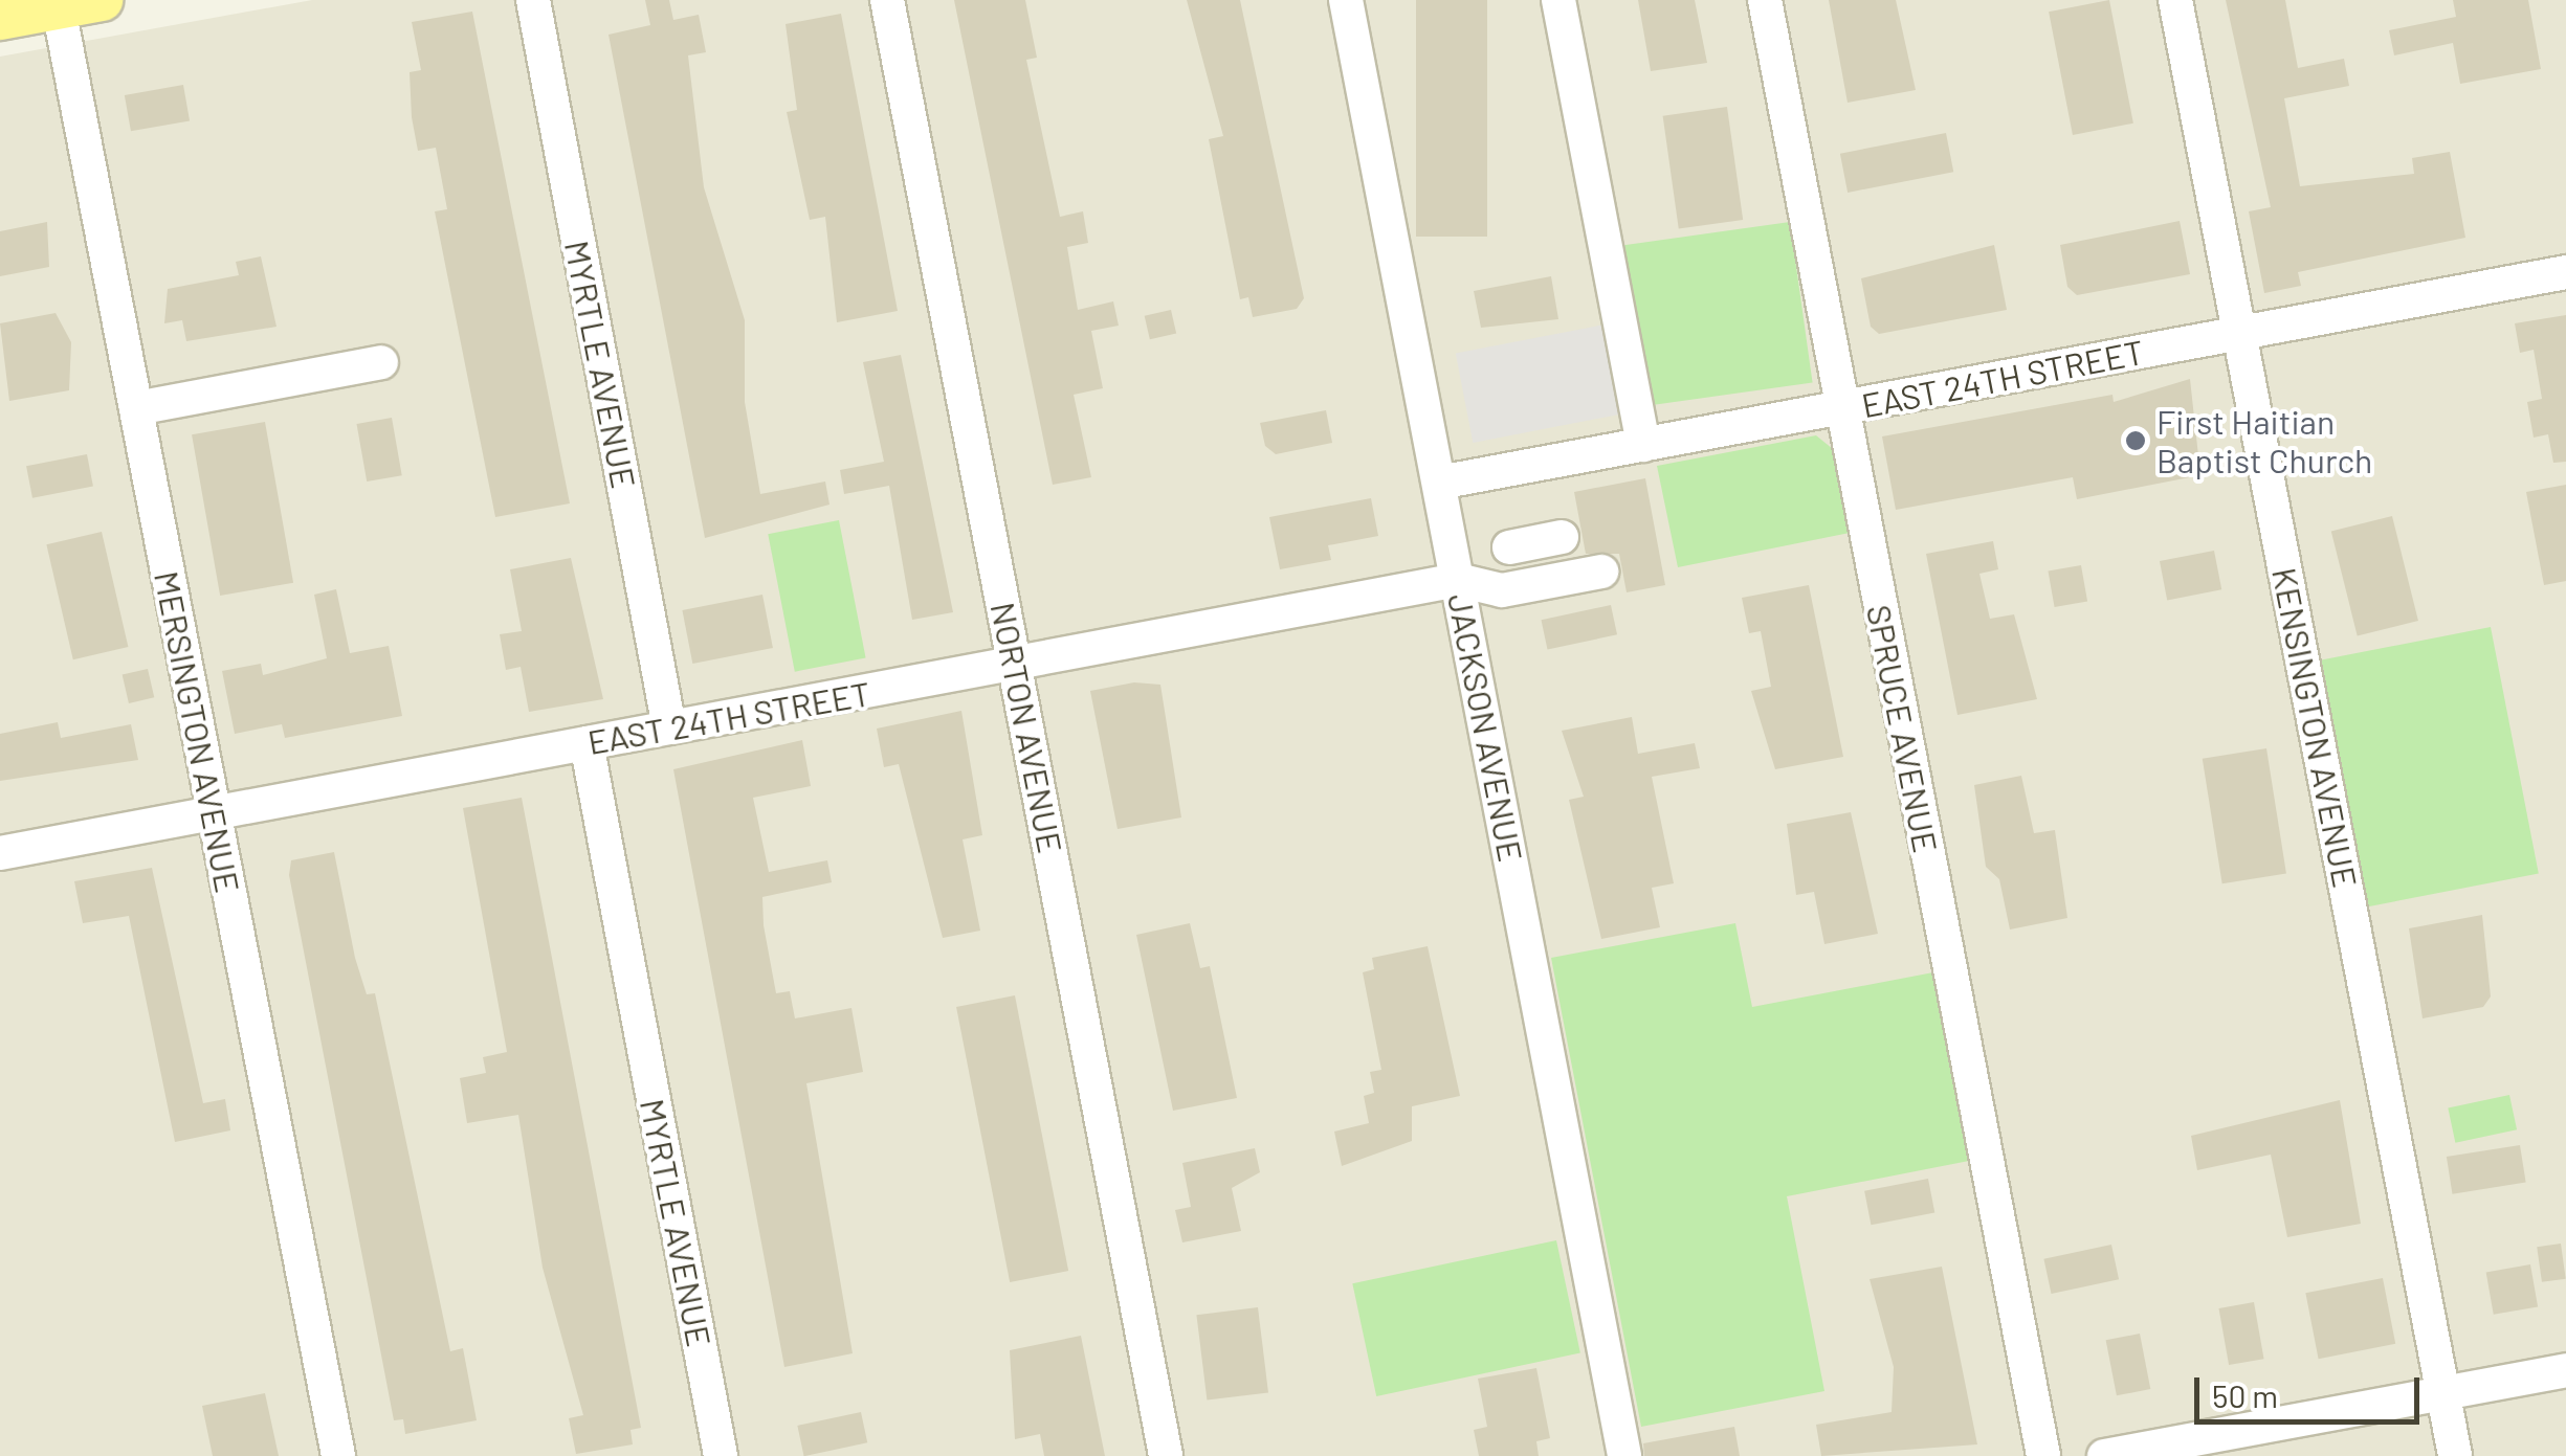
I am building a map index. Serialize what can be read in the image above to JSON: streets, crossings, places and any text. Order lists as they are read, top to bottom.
{
  "streets": {
    "street": [
      "MYRTLE AVENUE",
      "EAST 24TH STREET",
      "NORTON AVENUE",
      "JACKSON AVENUE",
      "KENSINGTON AVENUE",
      "SPRUCE AVENUE",
      "MERSINGTON AVENUE"
    ]
  },
  "crossings": [
    ["MYRTLE AVENUE", "EAST 24TH STREET"],
    ["EAST 24TH STREET", "NORTON AVENUE"],
    ["EAST 24TH STREET", "JACKSON AVENUE"],
    ["EAST 24TH STREET", "KENSINGTON AVENUE"],
    ["EAST 24TH STREET", "SPRUCE AVENUE"],
    ["EAST 24TH STREET", "MERSINGTON AVENUE"]
  ],
  "places": ["First Haitian Baptist Church"],
  "scale_bar": "50 m"
}
